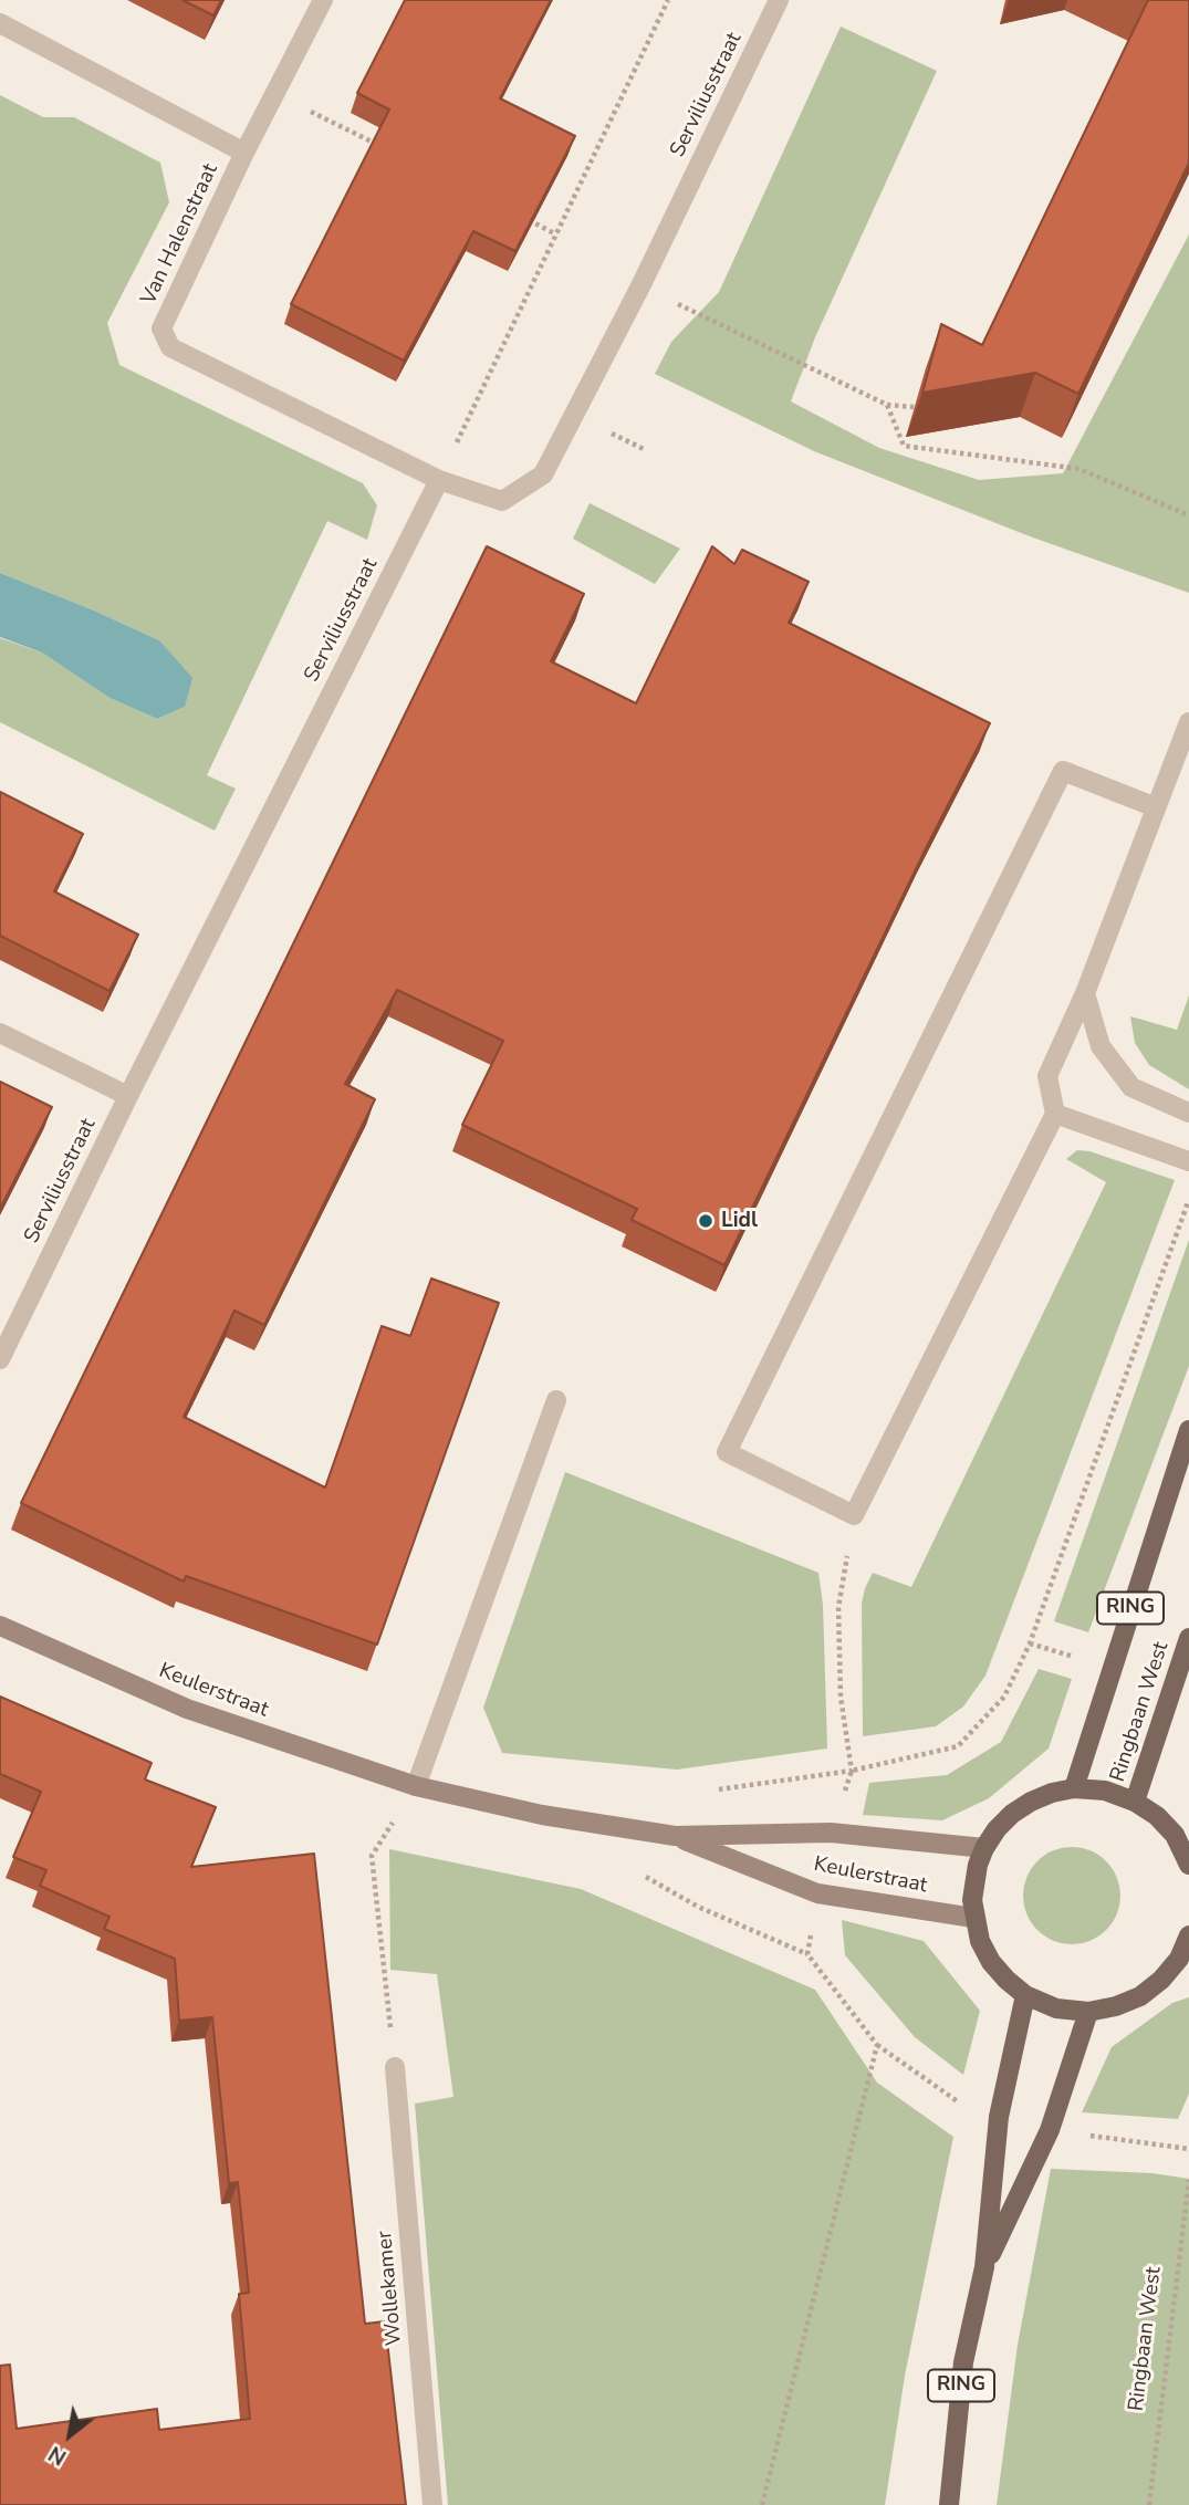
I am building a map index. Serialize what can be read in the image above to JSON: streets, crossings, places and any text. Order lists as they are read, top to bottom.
{
  "streets": {
    "main road": ["RING", "Ringbaan West"],
    "street": [
      "Serviliusstraat",
      "Van Halenstraat",
      "Keulerstraat",
      "Wollekamer"
    ]
  },
  "crossings": [
    ["Serviliusstraat", "Van Halenstraat"]
  ],
  "places": ["Lidl"],
  "north": "bottom left"
}
